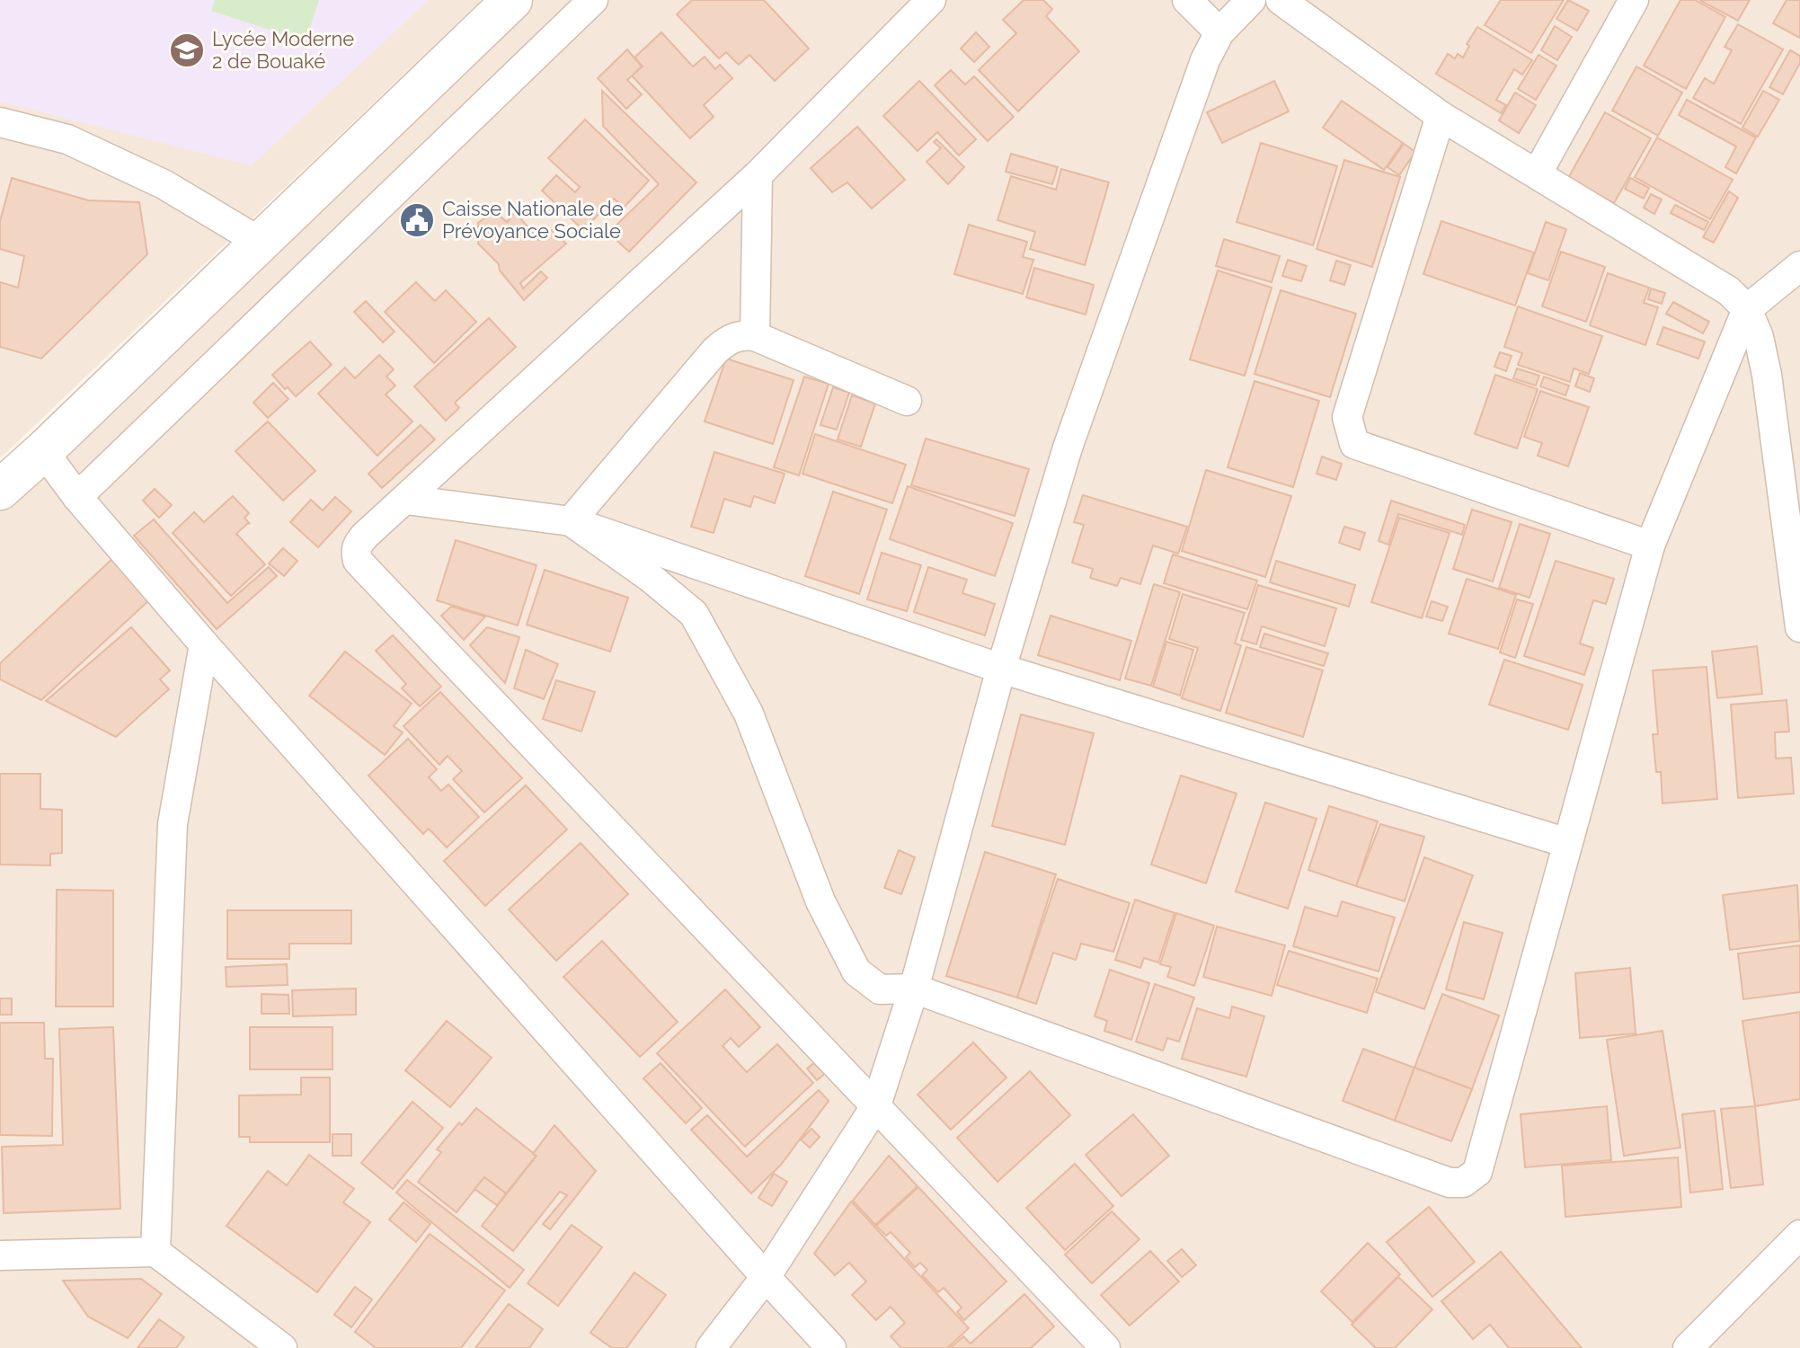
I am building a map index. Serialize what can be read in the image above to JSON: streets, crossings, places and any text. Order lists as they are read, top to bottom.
{
  "places": {
    "school or university": ["Lycée Moderne 2 de Bouaké"],
    "public building": ["Caisse Nationale de Prévoyance Sociale"]
  }
}
